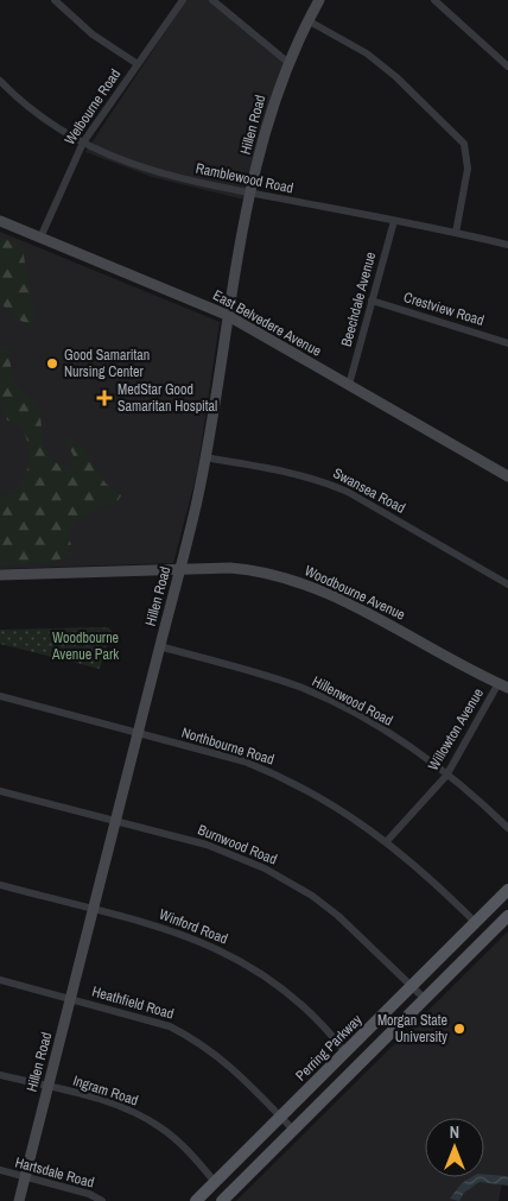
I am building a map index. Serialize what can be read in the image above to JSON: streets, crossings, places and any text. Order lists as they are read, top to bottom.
{
  "streets": {
    "main road": ["Perring Parkway"],
    "street": [
      "Welbourne Road",
      "Hillen Road",
      "Ramblewood Road",
      "Beechdale Avenue",
      "Crestview Road",
      "East Belvedere Avenue",
      "Swansea Road",
      "Woodbourne Avenue",
      "Hillenwood Road",
      "Willowton Avenue",
      "Northbourne Road",
      "Burnwood Road",
      "Winford Road",
      "Heathfield Road",
      "Ingram Road",
      "Hartsdale Road"
    ]
  },
  "crossings": [
    ["Welbourne Road", "Ramblewood Road"],
    ["Welbourne Road", "East Belvedere Avenue"],
    ["Hillen Road", "Ramblewood Road"],
    ["Hillen Road", "East Belvedere Avenue"],
    ["Hillen Road", "Swansea Road"],
    ["Hillen Road", "Woodbourne Avenue"],
    ["Hillen Road", "Hillenwood Road"],
    ["Hillen Road", "Northbourne Road"],
    ["Hillen Road", "Burnwood Road"],
    ["Hillen Road", "Winford Road"],
    ["Hillen Road", "Heathfield Road"],
    ["Hillen Road", "Ingram Road"],
    ["Hillen Road", "Hartsdale Road"],
    ["Ramblewood Road", "Beechdale Avenue"],
    ["Beechdale Avenue", "Crestview Road"],
    ["Beechdale Avenue", "East Belvedere Avenue"],
    ["Woodbourne Avenue", "Willowton Avenue"],
    ["Hillenwood Road", "Willowton Avenue"],
    ["Willowton Avenue", "Northbourne Road"],
    ["Northbourne Road", "Perring Parkway"],
    ["Burnwood Road", "Perring Parkway"],
    ["Winford Road", "Perring Parkway"],
    ["Heathfield Road", "Perring Parkway"],
    ["Perring Parkway", "Ingram Road"]
  ],
  "parks": ["Woodbourne Avenue Park"],
  "places": {
    "other": ["Good Samaritan Nursing Center", "Morgan State University"],
    "health": ["MedStar Good Samaritan Hospital"]
  },
  "north": "top"
}
